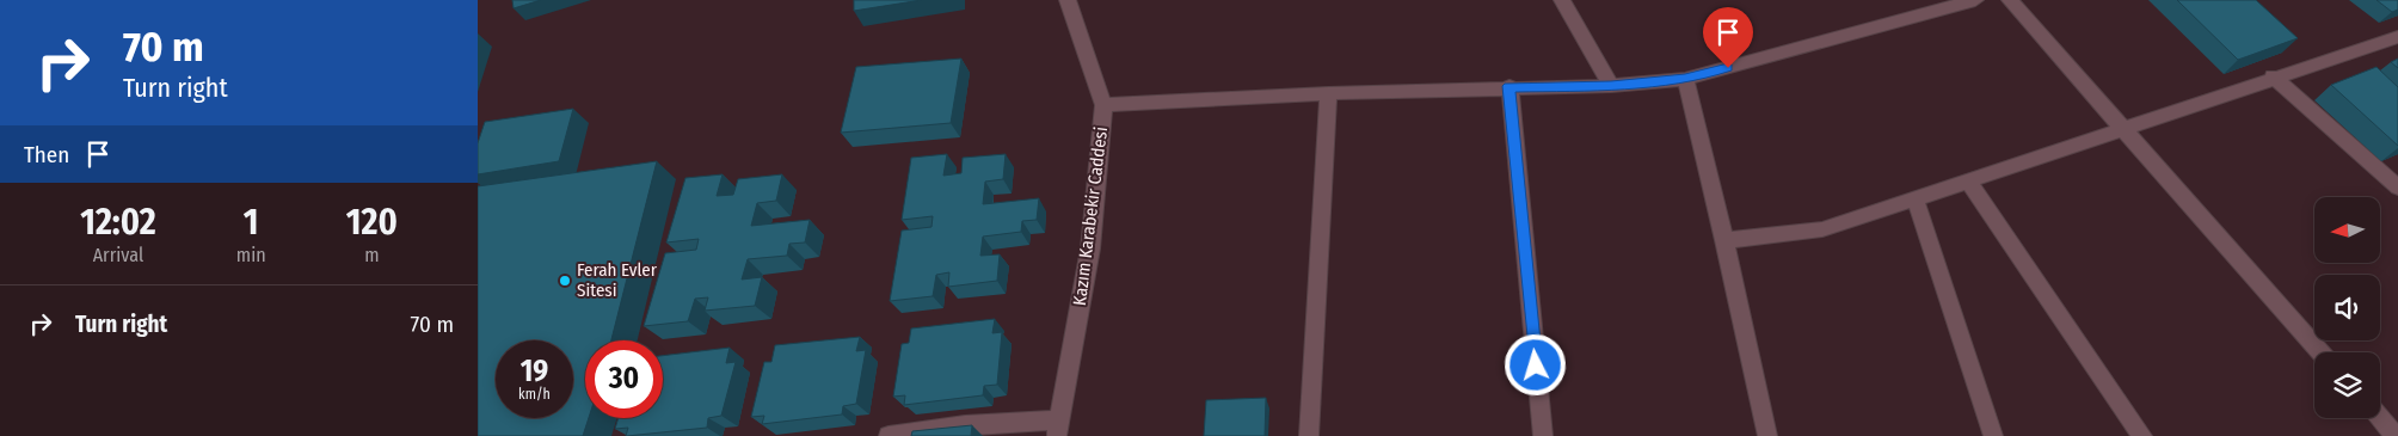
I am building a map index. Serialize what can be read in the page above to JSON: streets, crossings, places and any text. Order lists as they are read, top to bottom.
{
  "streets": {
    "street": ["Kazım Karabekir Caddesi"]
  },
  "places": ["Ferah Evler Sitesi"],
  "north": "left",
  "page": {
    "turn": ["70 m", "Turn right"],
    "then": "Then",
    "eta": [
      "12:02",
      "Arrival",
      "1",
      "min",
      "120",
      "m"
    ],
    "list": [
      {
        "name": "Turn right",
        "value": "70 m"
      }
    ],
    "speed": "19 km/h",
    "limit": "30"
  }
}
